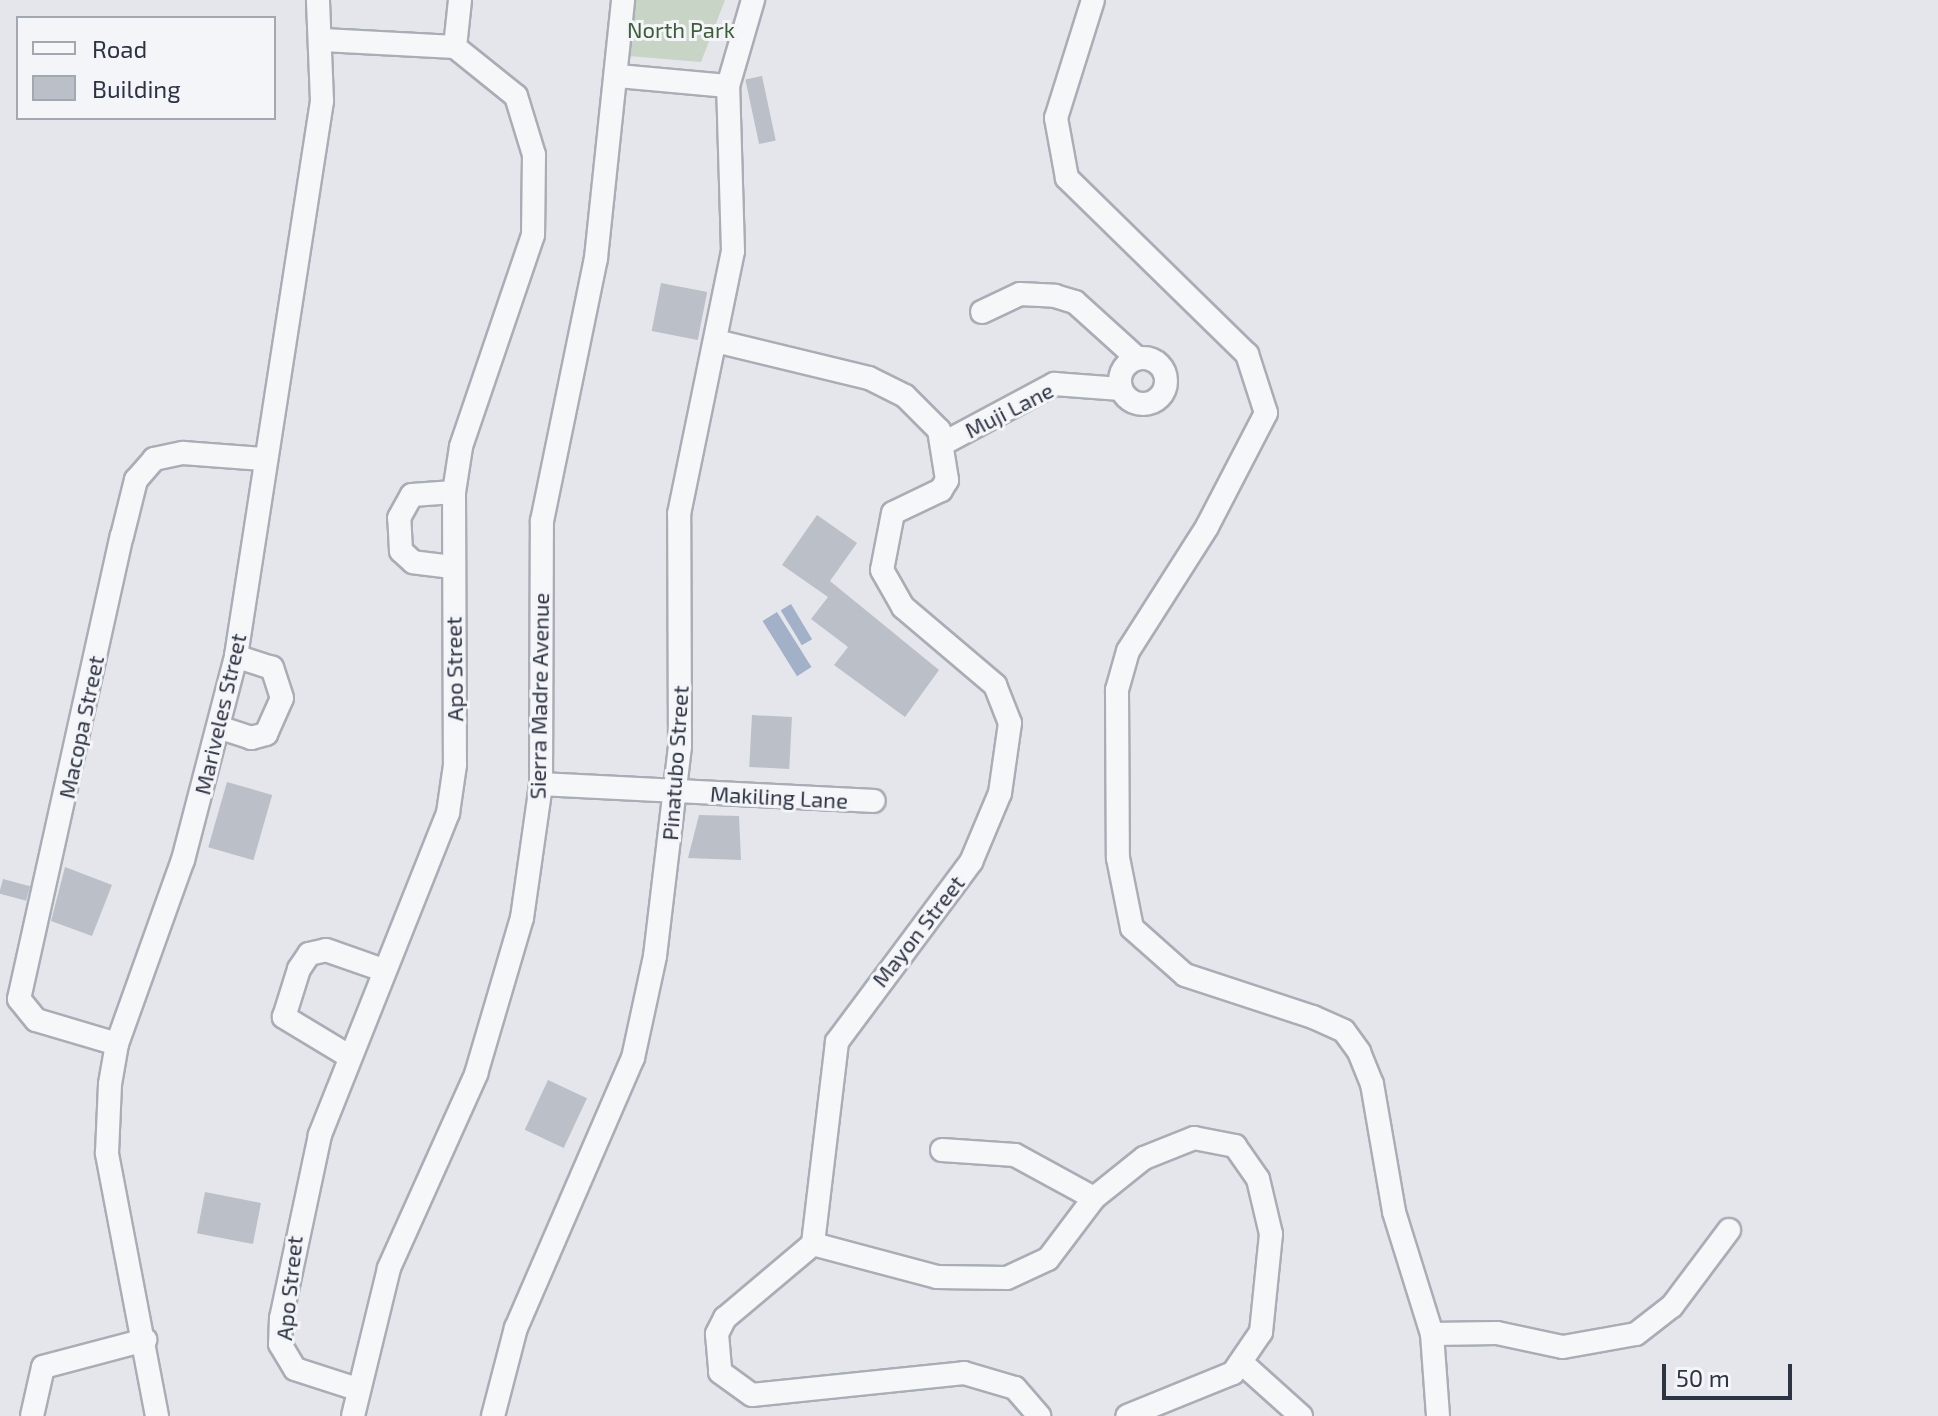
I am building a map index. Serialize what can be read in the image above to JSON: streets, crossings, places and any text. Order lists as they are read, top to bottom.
{
  "streets": {
    "street": [
      "Muji Lane",
      "Apo Street",
      "Sierra Madre Avenue",
      "Mariveles Street",
      "Macopa Street",
      "Pinatubo Street",
      "Makiling Lane",
      "Mayon Street"
    ]
  },
  "crossings": [
    ["Muji Lane", "Mayon Street"],
    ["Apo Street", "Sierra Madre Avenue"],
    ["Sierra Madre Avenue", "Makiling Lane"],
    ["Mariveles Street", "Macopa Street"],
    ["Pinatubo Street", "Makiling Lane"]
  ],
  "parks": ["North Park"],
  "legend": ["Road", "Building"],
  "scale_bar": "50 m"
}
